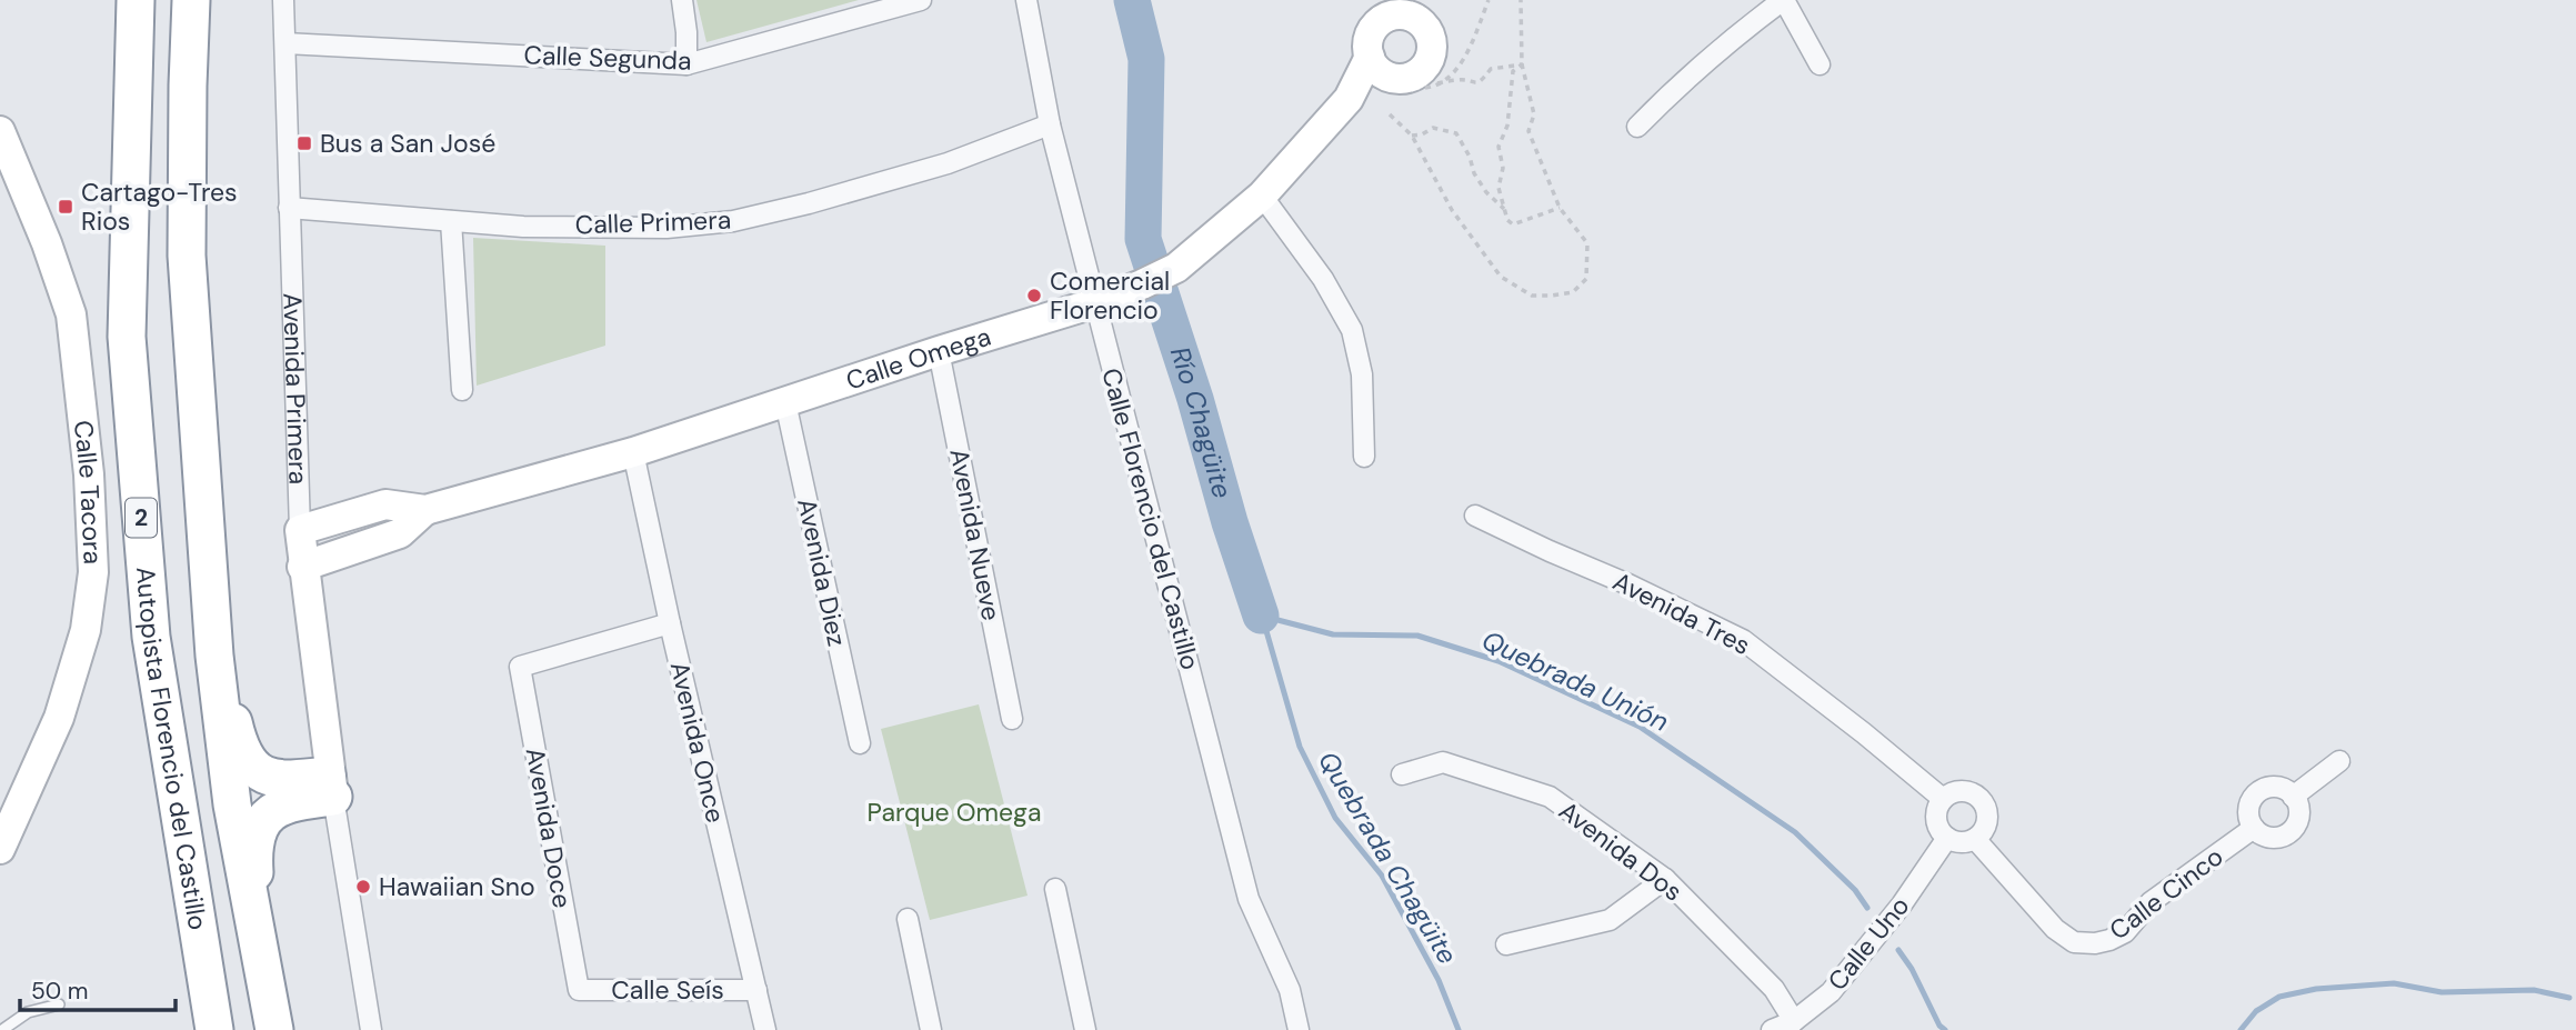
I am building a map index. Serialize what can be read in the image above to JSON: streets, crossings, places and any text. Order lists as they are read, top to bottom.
{
  "streets": {
    "highway": ["2", "Autopista Florencio del Castillo"],
    "street": [
      "Calle Segunda",
      "Calle Primera",
      "Calle Omega",
      "Avenida Primera",
      "Calle Tacora",
      "Calle Florencio del Castillo",
      "Avenida Nueve",
      "Avenida Diez",
      "Avenida Tres",
      "Avenida Once",
      "Avenida Doce",
      "Avenida Dos",
      "Calle Cinco",
      "Calle Uno",
      "Calle Seís"
    ]
  },
  "crossings": [
    ["Calle Segunda", "Avenida Primera"],
    ["Calle Primera", "Avenida Primera"],
    ["Calle Primera", "Calle Florencio del Castillo"],
    ["Calle Omega", "Avenida Primera"],
    ["Calle Omega", "Calle Florencio del Castillo"],
    ["Calle Omega", "Avenida Nueve"],
    ["Calle Omega", "Avenida Diez"],
    ["Calle Omega", "Avenida Once"],
    ["Avenida Tres", "Calle Cinco"],
    ["Avenida Tres", "Calle Uno"],
    ["Avenida Once", "Avenida Doce"],
    ["Avenida Once", "Calle Seís"],
    ["Avenida Doce", "Calle Seís"],
    ["Avenida Dos", "Calle Uno"],
    ["Calle Cinco", "Calle Uno"]
  ],
  "water": ["Río Chagüite", "Quebrada Unión", "Quebrada Chagüite"],
  "parks": ["Parque Omega"],
  "places": {
    "transit": ["Bus a San José", "Cartago-Tres Rios"],
    "other": ["Comercial Florencio", "Hawaiian Sno"]
  },
  "scale_bar": "50 m"
}
